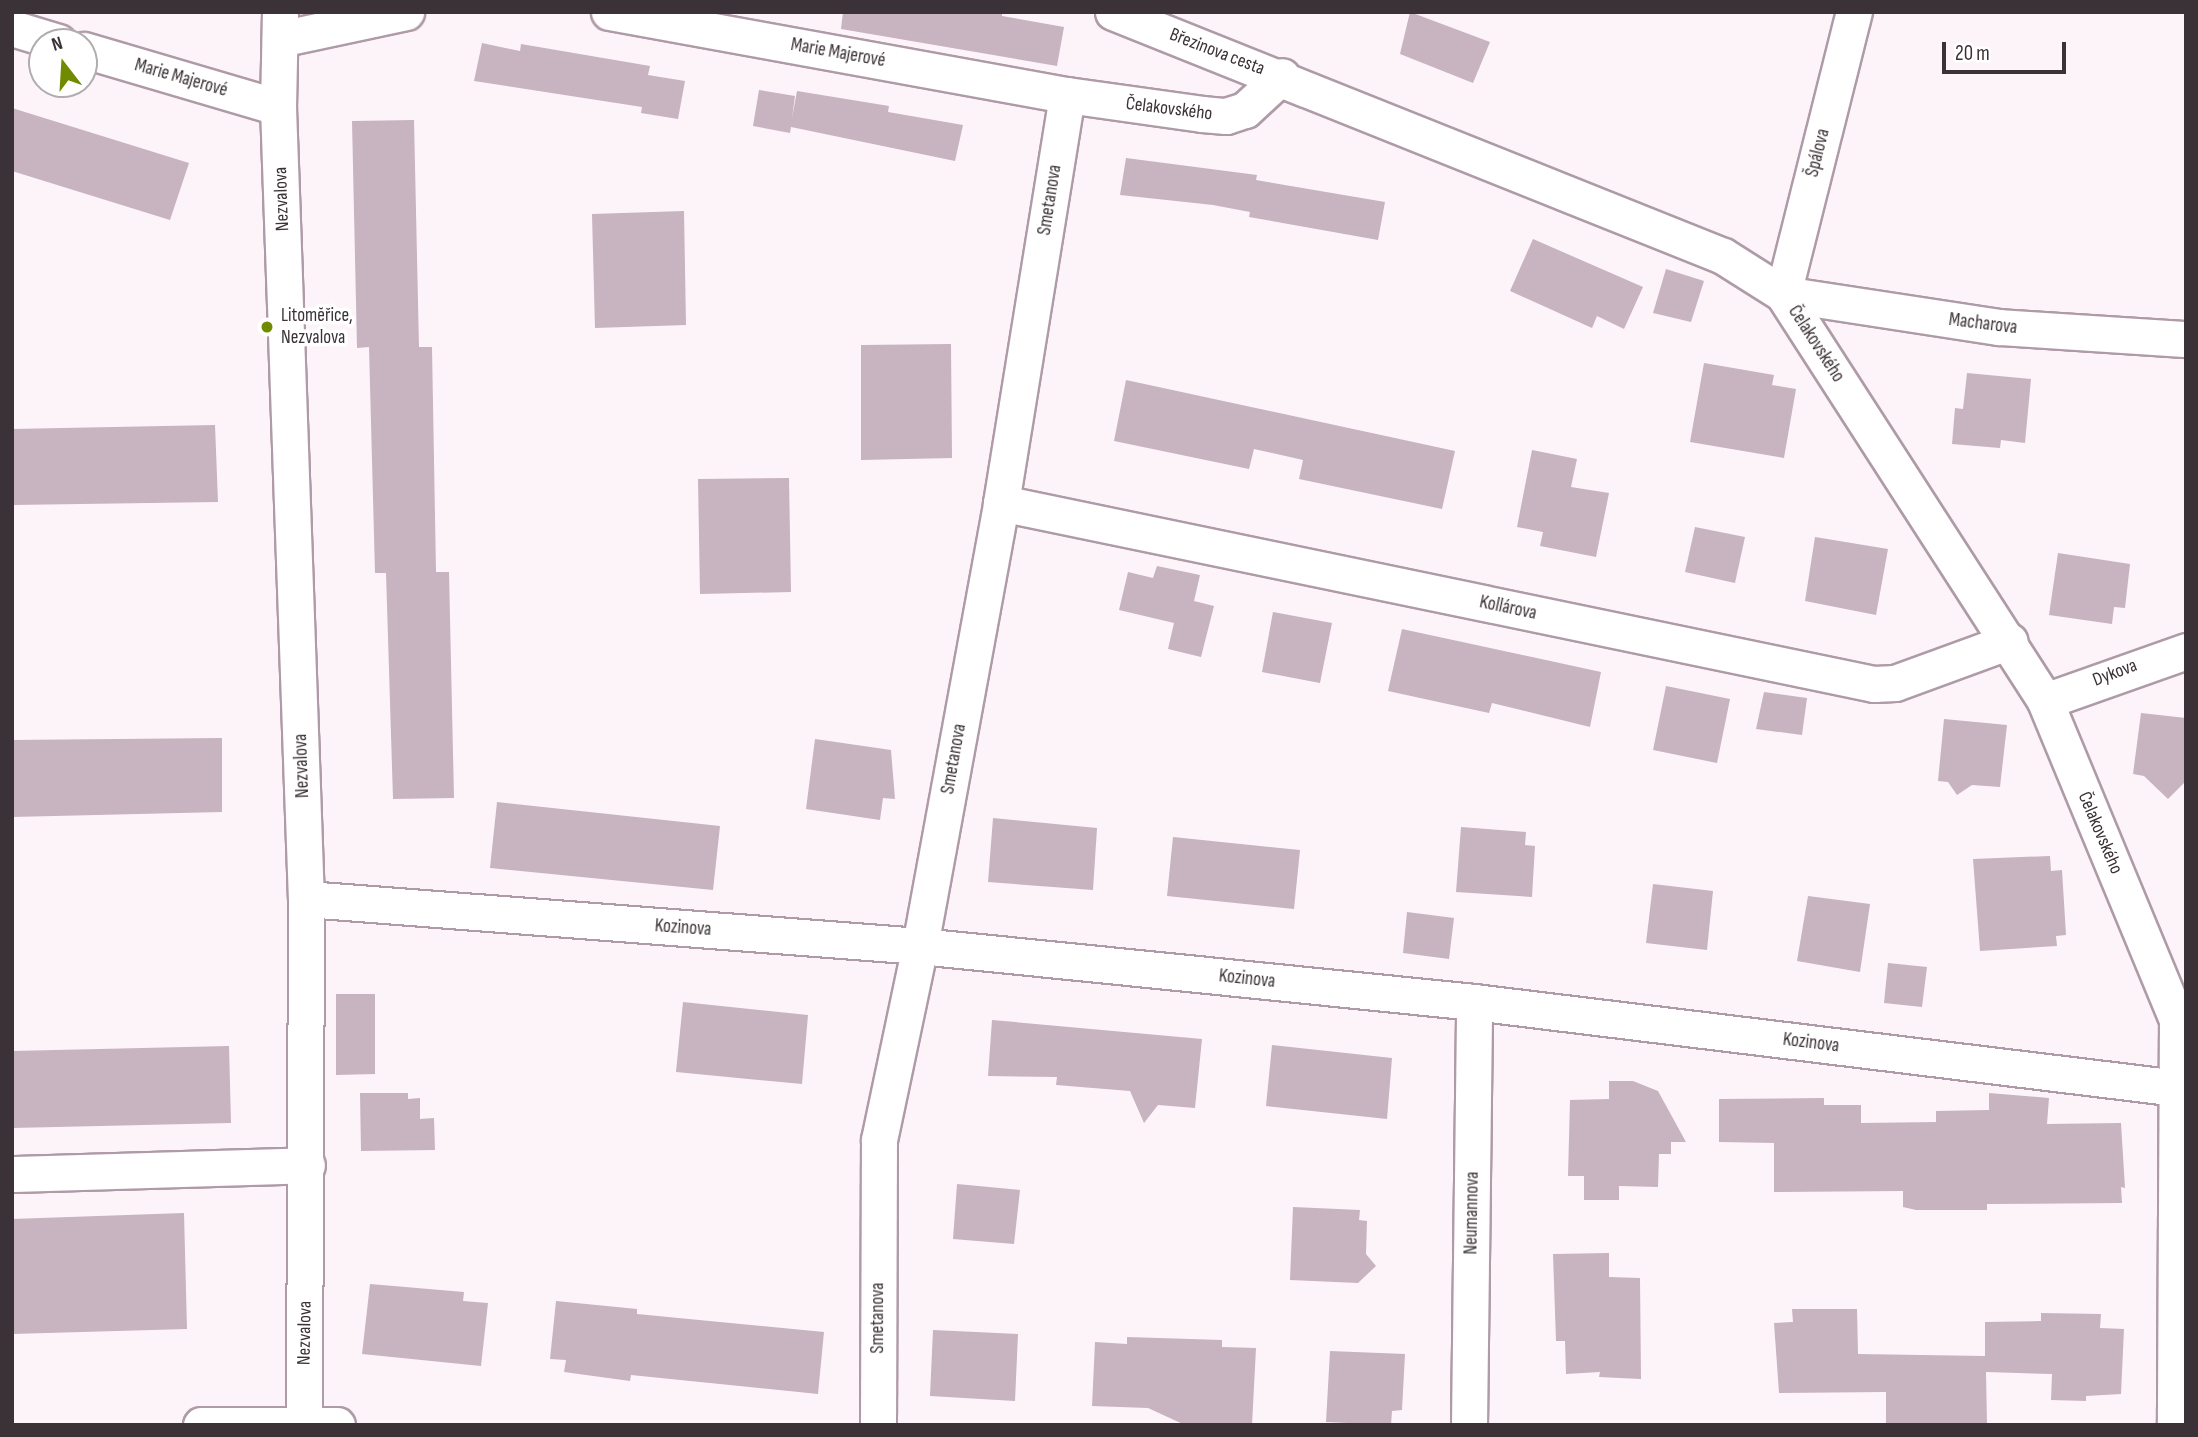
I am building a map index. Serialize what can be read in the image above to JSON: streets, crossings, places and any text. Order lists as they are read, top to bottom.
{
  "streets": {
    "street": [
      "Březinova cesta",
      "Marie Majerové",
      "Čelakovského",
      "Špálova",
      "Nezvalova",
      "Smetanova",
      "Macharova",
      "Kollárova",
      "Dykova",
      "Kozinova",
      "Neumannova"
    ]
  },
  "crossings": [
    ["Březinova cesta", "Čelakovského"],
    ["Marie Majerové", "Čelakovského"],
    ["Marie Majerové", "Nezvalova"],
    ["Marie Majerové", "Smetanova"],
    ["Čelakovského", "Špálova"],
    ["Čelakovského", "Smetanova"],
    ["Čelakovského", "Macharova"],
    ["Čelakovského", "Kollárova"],
    ["Čelakovského", "Dykova"],
    ["Čelakovského", "Kozinova"],
    ["Špálova", "Macharova"],
    ["Nezvalova", "Kozinova"],
    ["Smetanova", "Kollárova"],
    ["Smetanova", "Kozinova"],
    ["Kozinova", "Neumannova"]
  ],
  "places": ["Litoměřice, Nezvalova"],
  "scale_bar": "20 m",
  "north": "top"
}
